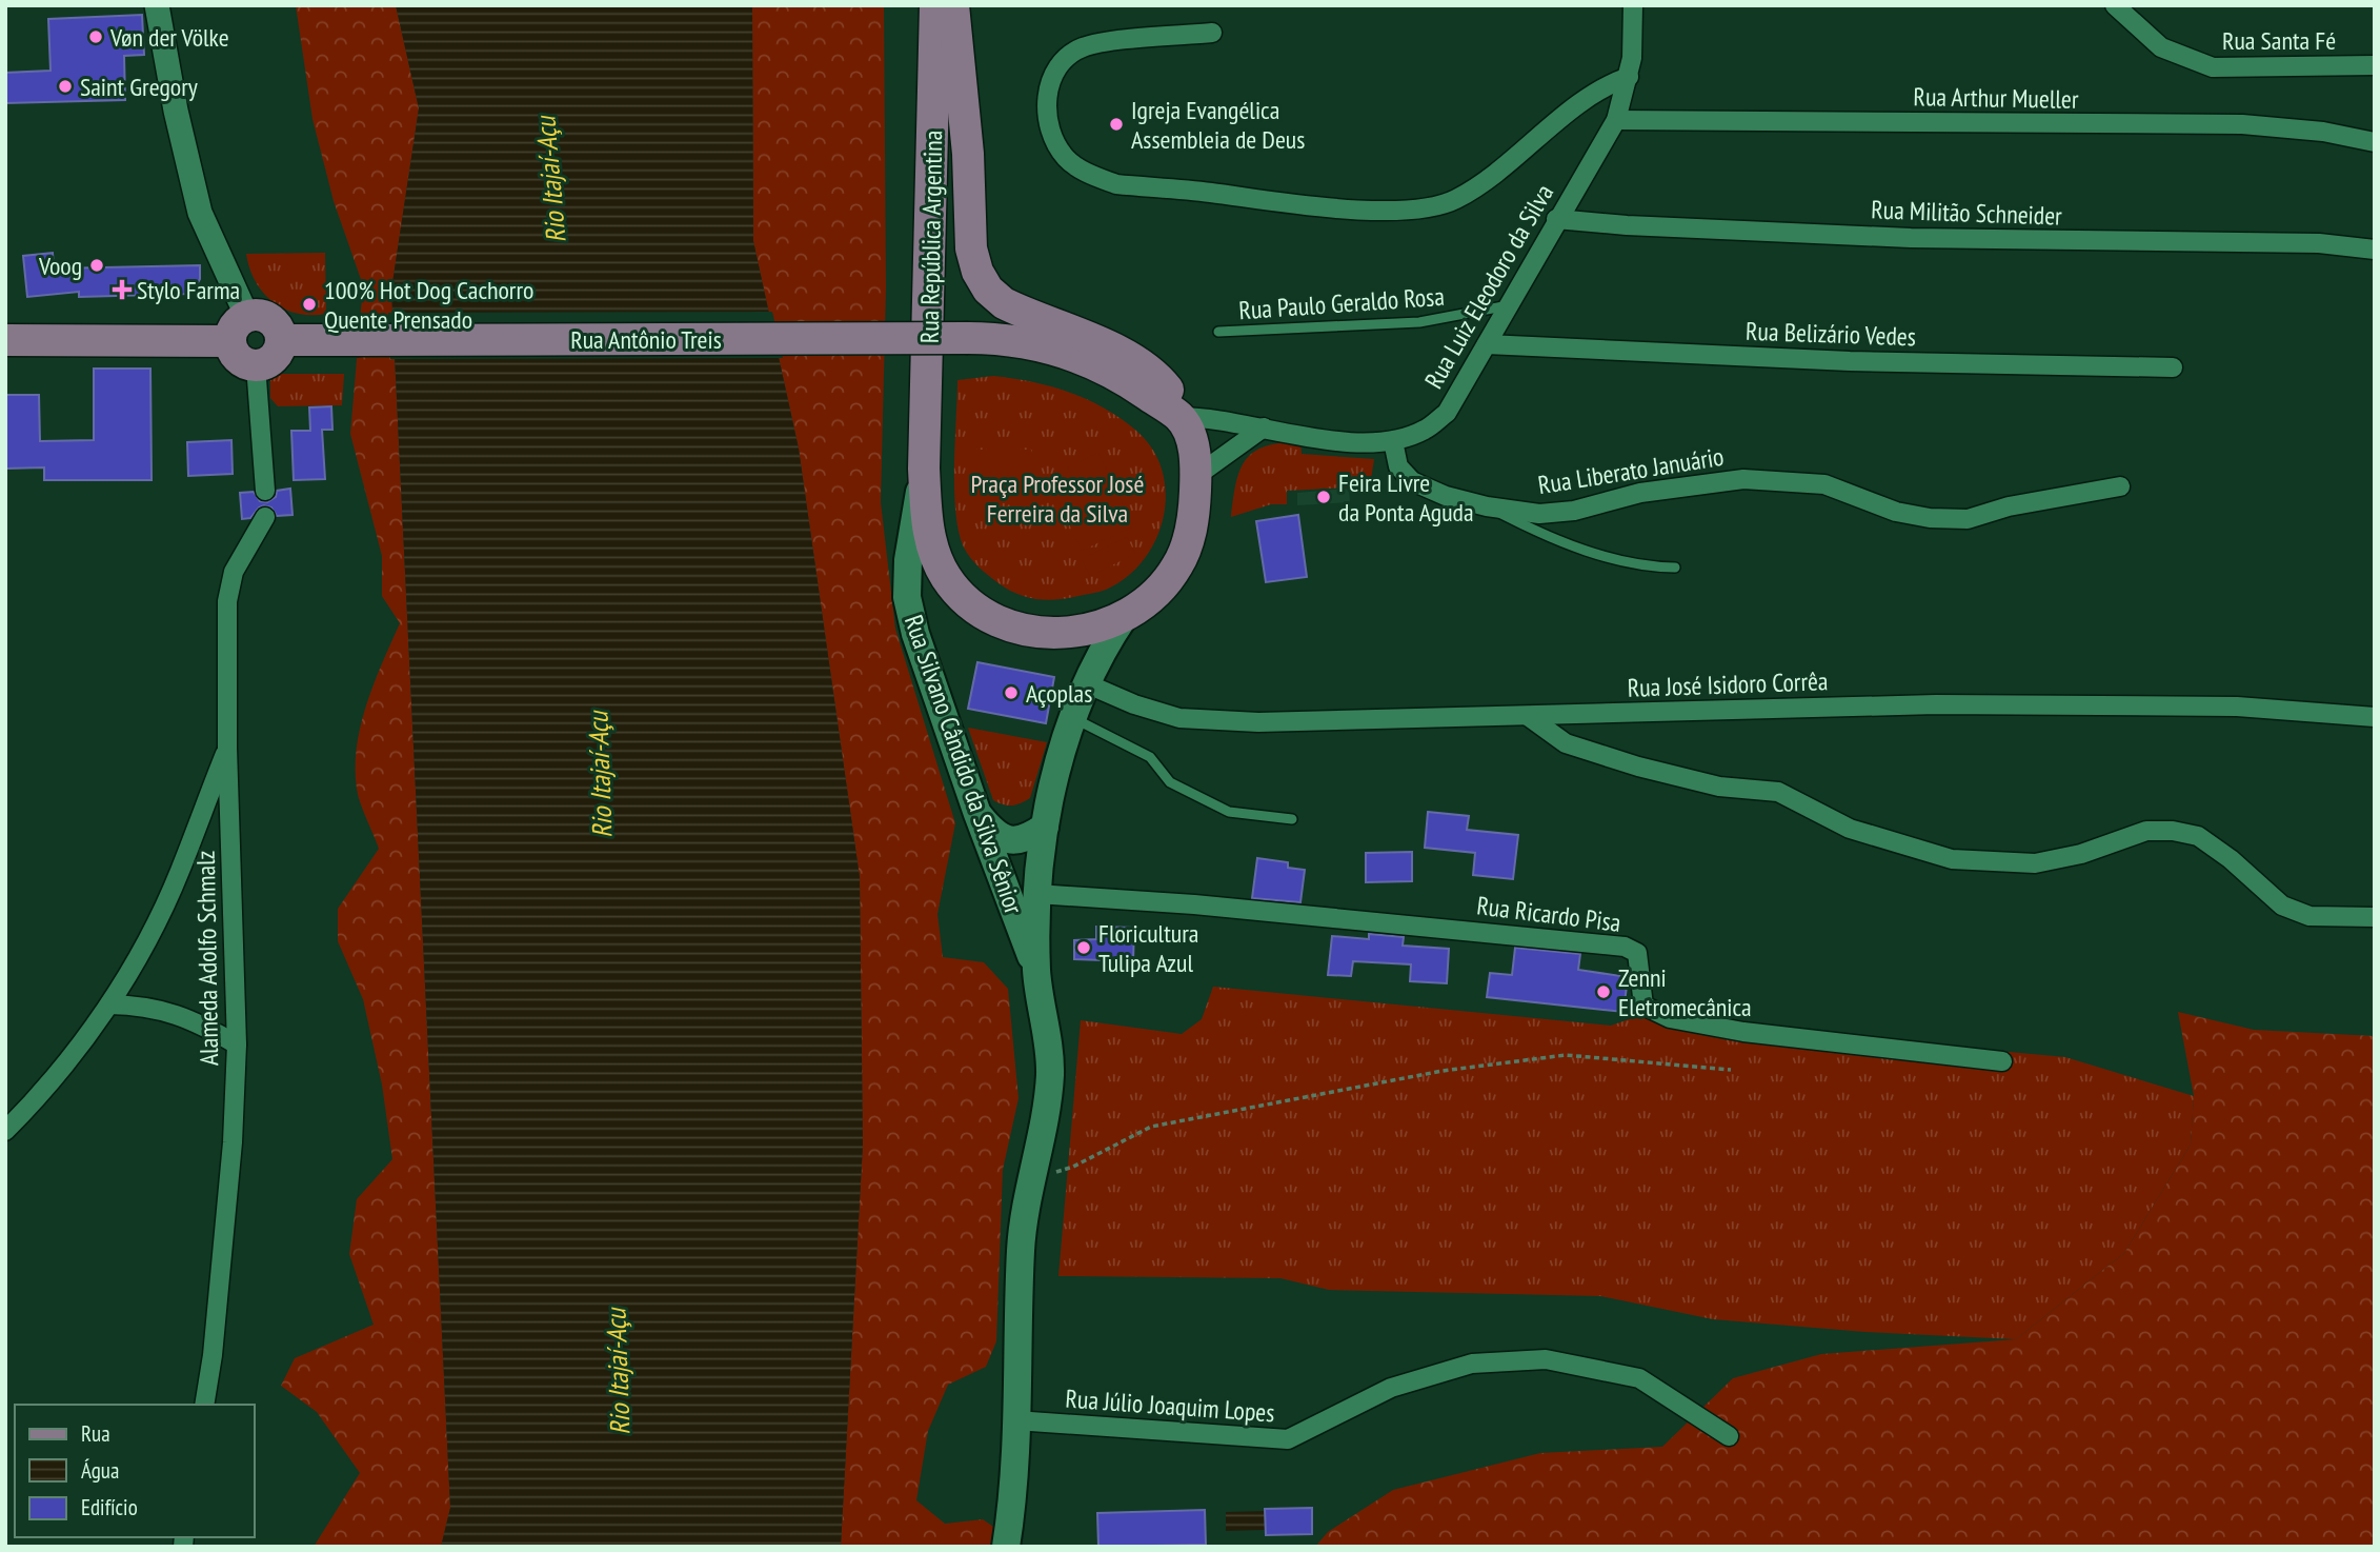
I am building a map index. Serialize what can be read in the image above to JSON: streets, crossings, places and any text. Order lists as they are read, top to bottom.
{
  "streets": {
    "main road": ["Rua República Argentina", "Rua Antônio Treis", "Rua Silvano Cândido da Silva Sênior"],
    "street": [
      "Rua Santa Fé",
      "Rua Arthur Mueller",
      "Rua Militão Schneider",
      "Rua Luiz Eleodoro da Silva",
      "Rua Belizário Vedes",
      "Rua Liberato Januário",
      "Rua José Isidoro Corrêa",
      "Rua Ricardo Pisa",
      "Alameda Adolfo Schmalz",
      "Rua Júlio Joaquim Lopes"
    ],
    "lane": ["Rua Paulo Geraldo Rosa"]
  },
  "crossings": [
    ["Rua Arthur Mueller", "Rua Luiz Eleodoro da Silva"],
    ["Rua Militão Schneider", "Rua Luiz Eleodoro da Silva"],
    ["Rua República Argentina", "Rua Luiz Eleodoro da Silva"],
    ["Rua República Argentina", "Rua Antônio Treis"],
    ["Rua República Argentina", "Rua Silvano Cândido da Silva Sênior"],
    ["Rua Luiz Eleodoro da Silva", "Rua Paulo Geraldo Rosa"],
    ["Rua Luiz Eleodoro da Silva", "Rua Belizário Vedes"],
    ["Rua Luiz Eleodoro da Silva", "Rua Antônio Treis"],
    ["Rua Luiz Eleodoro da Silva", "Rua Liberato Januário"],
    ["Rua José Isidoro Corrêa", "Rua Silvano Cândido da Silva Sênior"],
    ["Rua Silvano Cândido da Silva Sênior", "Rua Ricardo Pisa"],
    ["Rua Silvano Cândido da Silva Sênior", "Rua Júlio Joaquim Lopes"]
  ],
  "water": ["Rio Itajaí-Açu"],
  "parks": ["Praça Professor José Ferreira da Silva"],
  "places": {
    "other": [
      "Vøn der Völke",
      "Saint Gregory",
      "Igreja Evangélica Assembleia de Deus",
      "Voog",
      "100% Hot Dog Cachorro Quente Prensado",
      "Feira Livre da Ponta Aguda",
      "Açoplas",
      "Floricultura Tulipa Azul",
      "Zenni Eletromecânica"
    ],
    "health": ["Stylo Farma"]
  },
  "legend": ["Rua", "Água", "Edifício"]
}
